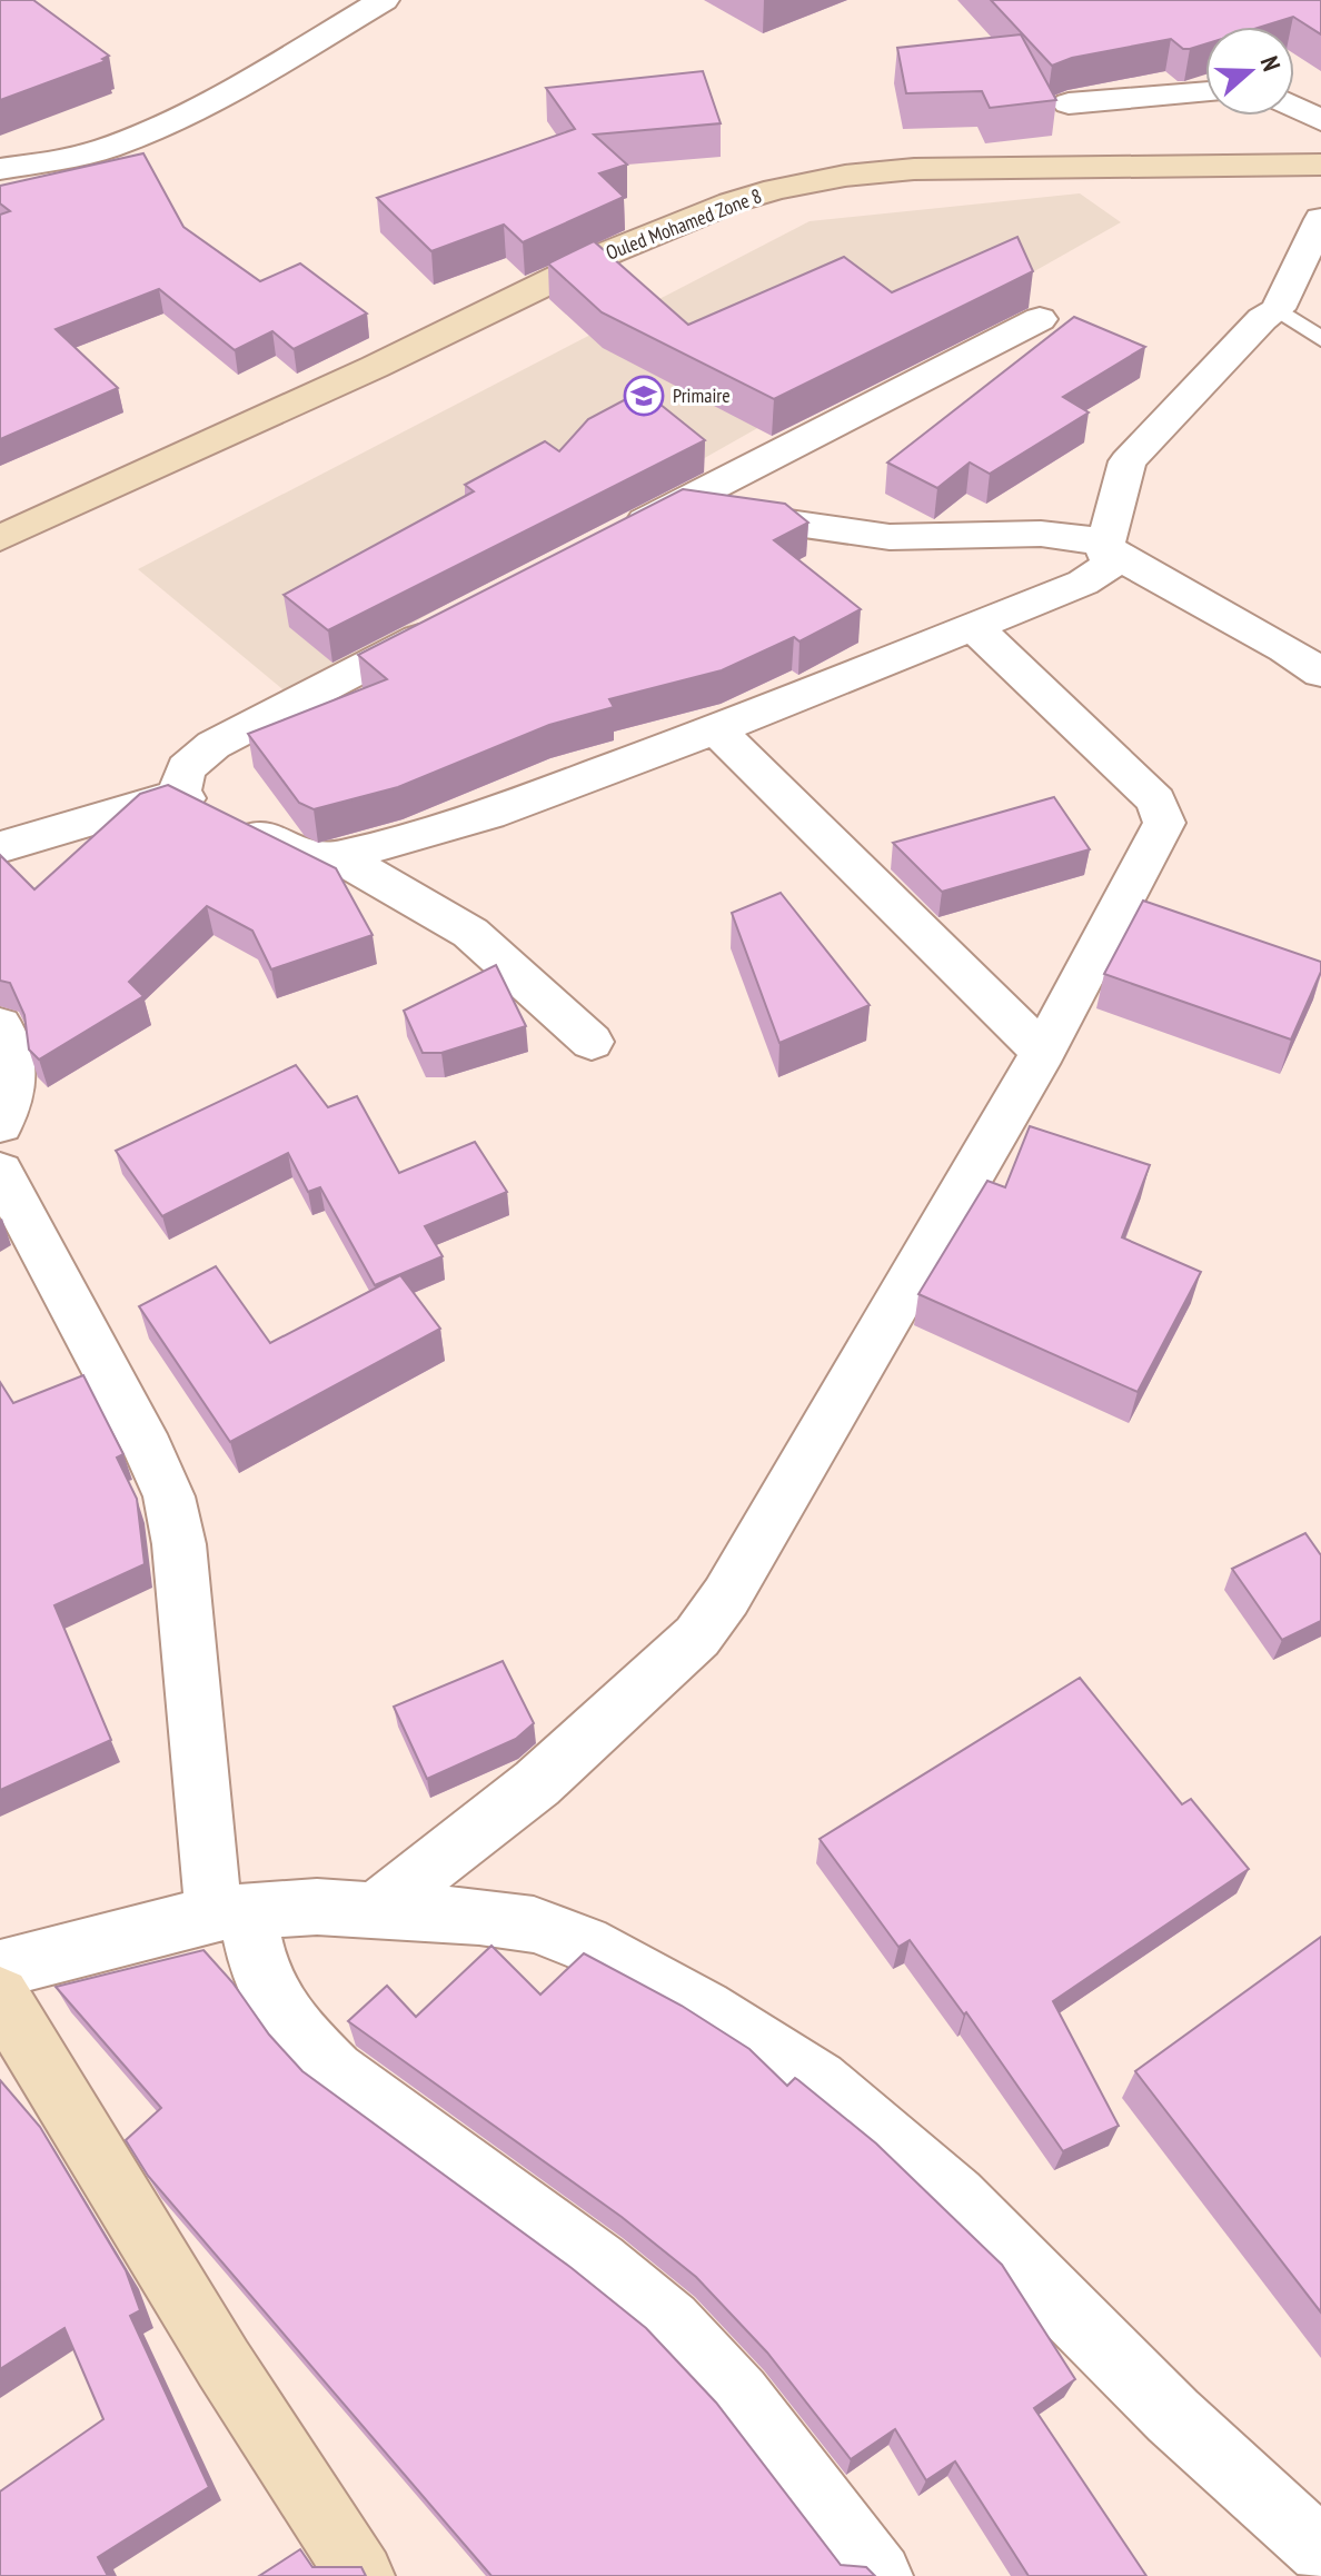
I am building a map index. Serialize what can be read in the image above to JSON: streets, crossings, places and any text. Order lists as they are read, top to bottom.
{
  "streets": {
    "main road": ["Ouled Mohamed Zone 8"]
  },
  "places": {
    "school or university": ["Primaire"]
  },
  "north": "right"
}
